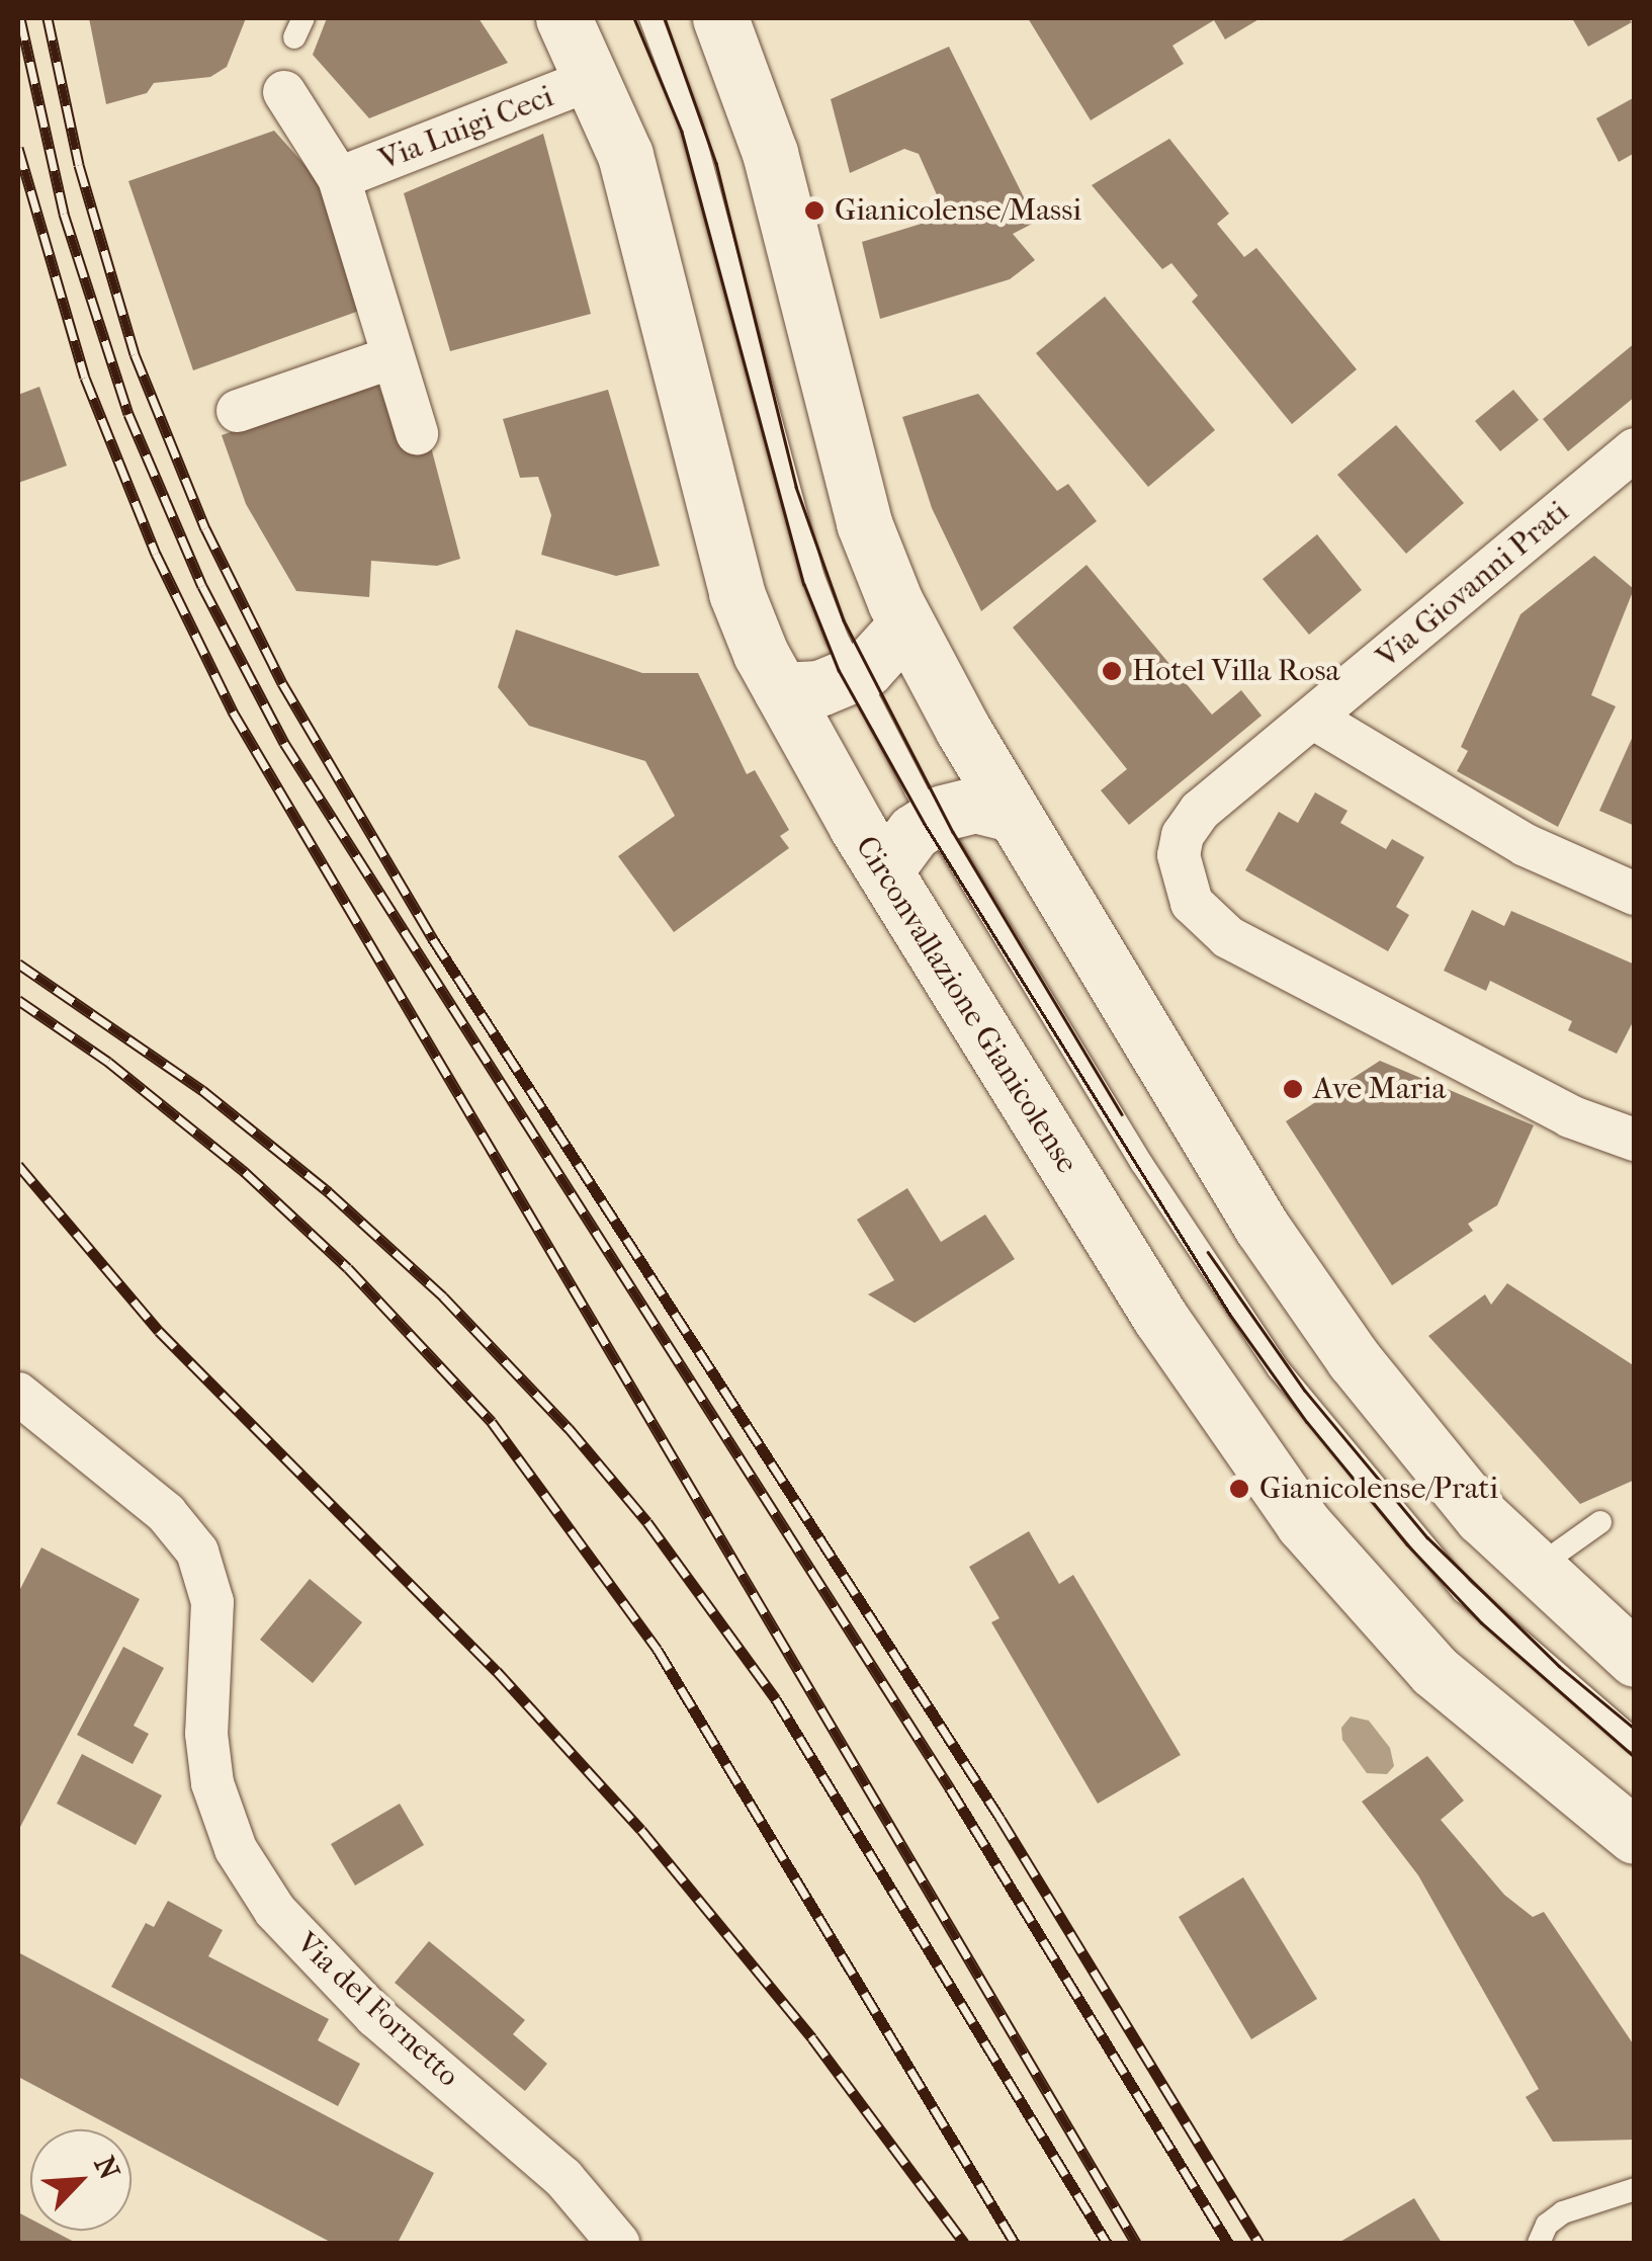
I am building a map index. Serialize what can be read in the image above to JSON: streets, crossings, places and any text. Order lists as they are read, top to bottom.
{
  "streets": {
    "main road": ["Circonvallazione Gianicolense"],
    "street": ["Via Luigi Ceci", "Via Giovanni Prati", "Via del Fornetto"]
  },
  "crossings": [
    ["Via Luigi Ceci", "Circonvallazione Gianicolense"]
  ],
  "places": [
    "Gianicolense/Massi",
    "Hotel Villa Rosa",
    "Ave Maria",
    "Gianicolense/Prati"
  ],
  "north": "top right"
}
